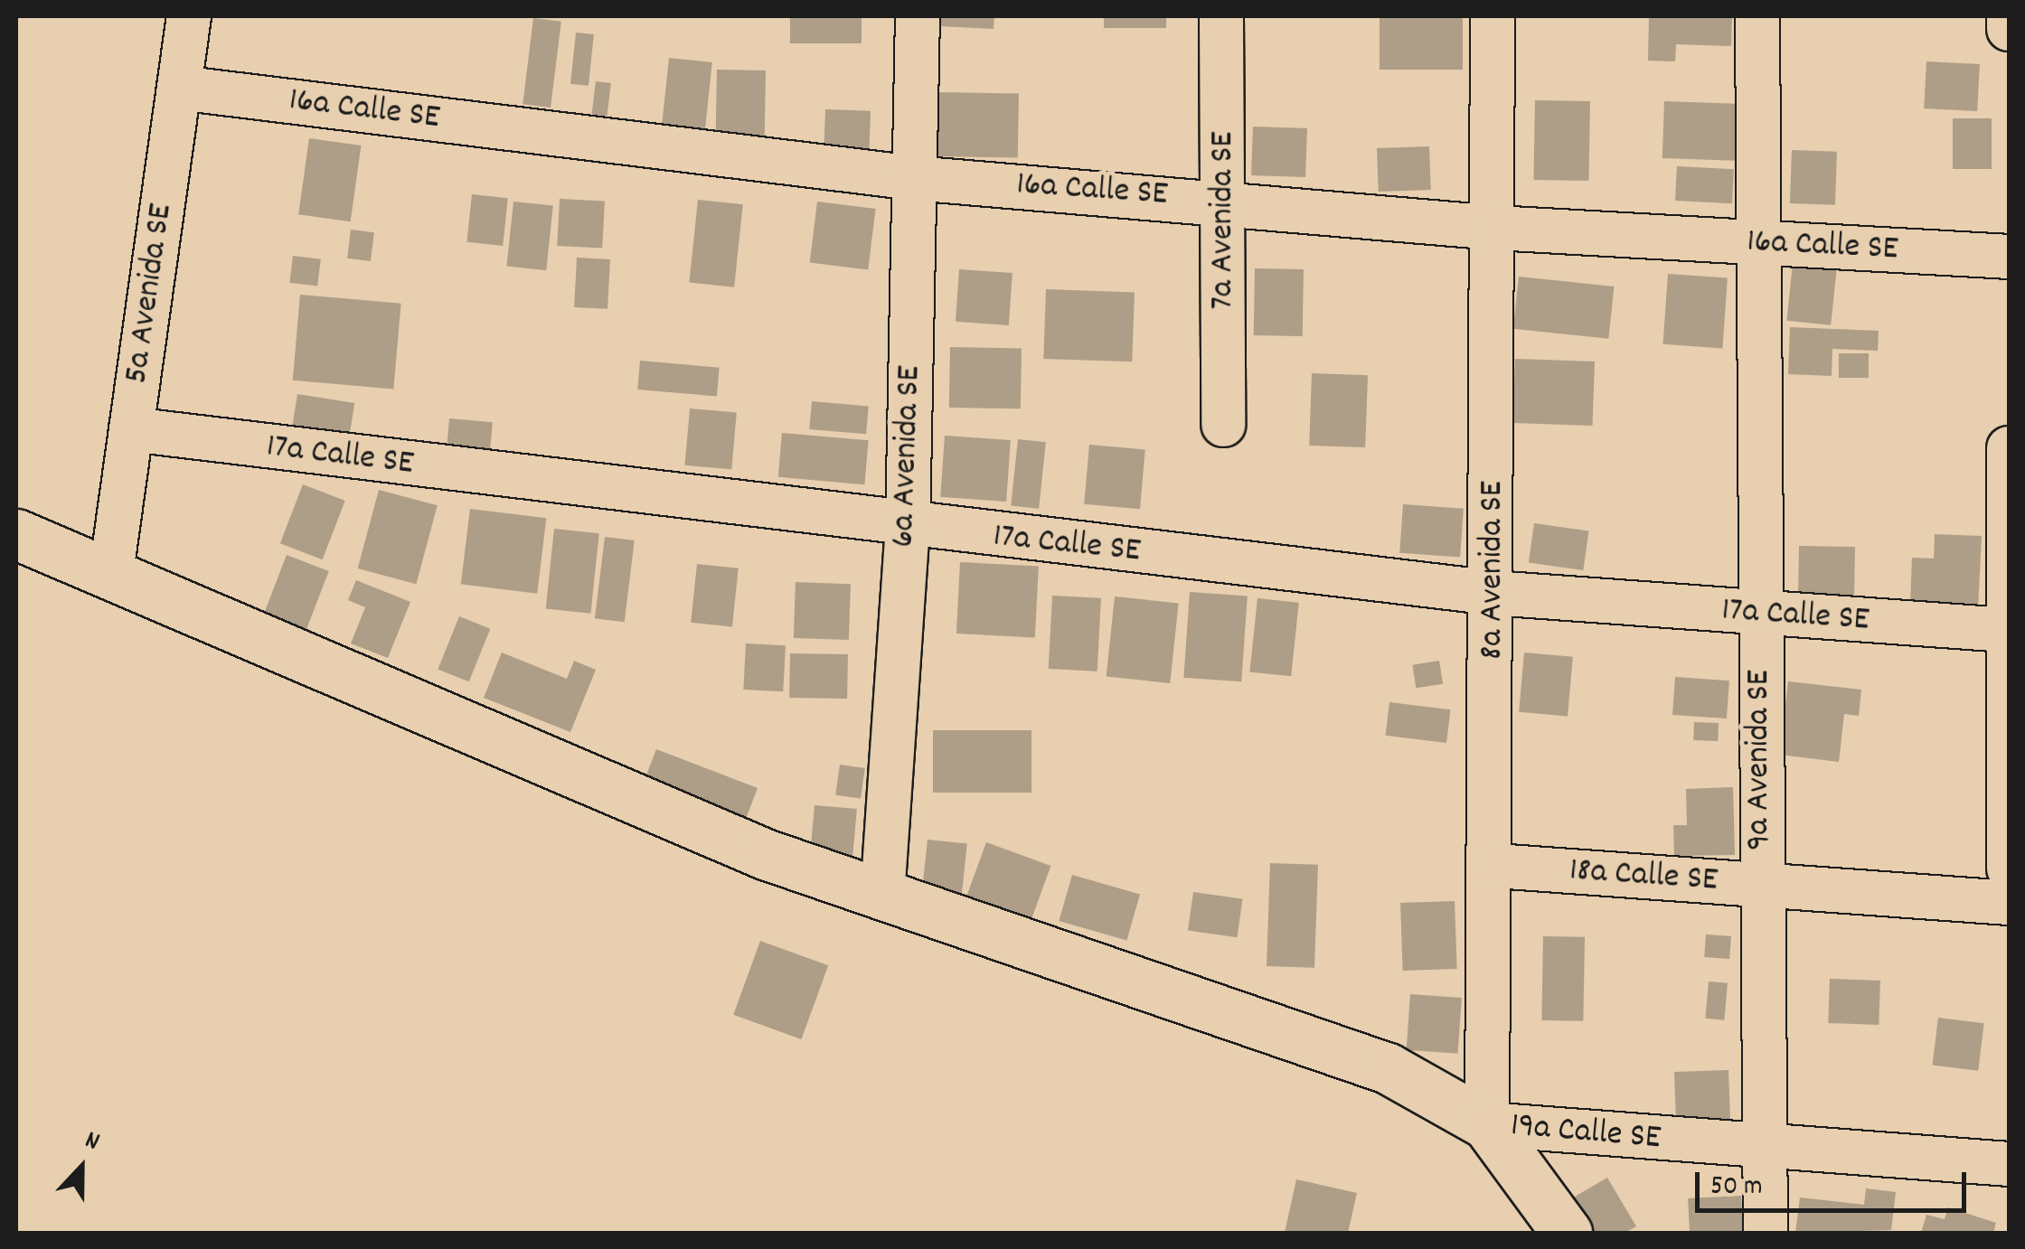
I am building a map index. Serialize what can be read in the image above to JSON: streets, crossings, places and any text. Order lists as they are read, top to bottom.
{
  "streets": {
    "street": [
      "16a Calle SE",
      "7a Avenida SE",
      "5a Avenida SE",
      "17a Calle SE",
      "6a Avenida SE",
      "8a Avenida SE",
      "9a Avenida SE",
      "18a Calle SE",
      "19a Calle SE"
    ]
  },
  "crossings": [
    ["16a Calle SE", "7a Avenida SE"],
    ["16a Calle SE", "5a Avenida SE"],
    ["16a Calle SE", "6a Avenida SE"],
    ["16a Calle SE", "8a Avenida SE"],
    ["16a Calle SE", "9a Avenida SE"],
    ["5a Avenida SE", "17a Calle SE"],
    ["17a Calle SE", "6a Avenida SE"],
    ["17a Calle SE", "8a Avenida SE"],
    ["17a Calle SE", "9a Avenida SE"],
    ["8a Avenida SE", "18a Calle SE"],
    ["8a Avenida SE", "19a Calle SE"],
    ["9a Avenida SE", "18a Calle SE"],
    ["9a Avenida SE", "19a Calle SE"]
  ],
  "scale_bar": "50 m",
  "north": "top"
}
